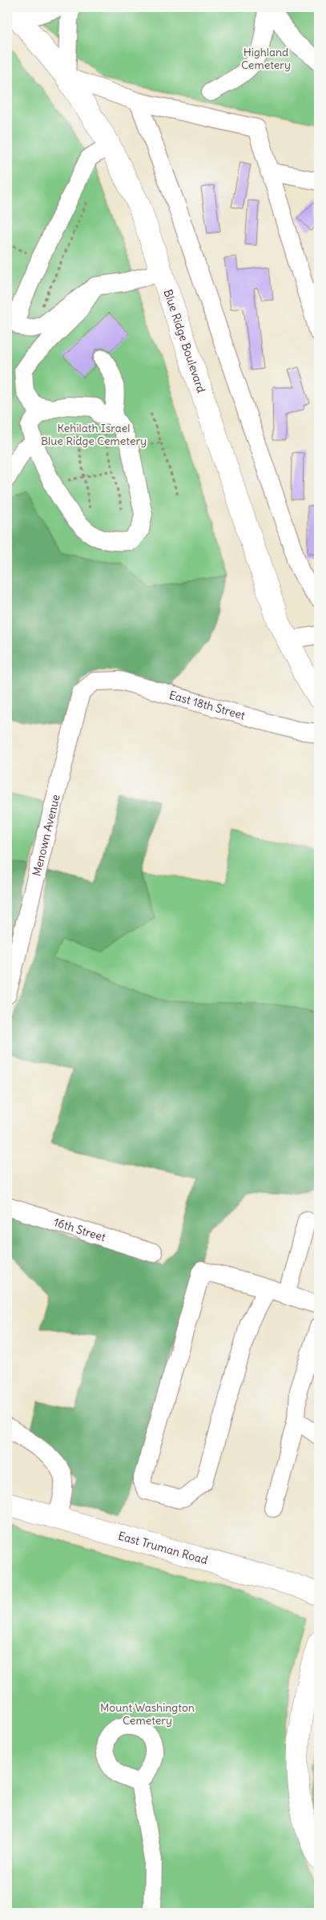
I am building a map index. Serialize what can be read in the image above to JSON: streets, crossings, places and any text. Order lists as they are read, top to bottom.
{
  "streets": {
    "main road": ["Blue Ridge Boulevard", "East Truman Road"],
    "street": ["East 18th Street", "Menown Avenue", "16th Street"]
  },
  "crossings": [
    ["East 18th Street", "Menown Avenue"]
  ],
  "parks": ["Highland Cemetery", "Kehilath Israel Blue Ridge Cemetery", "Mount Washington Cemetery"]
}
